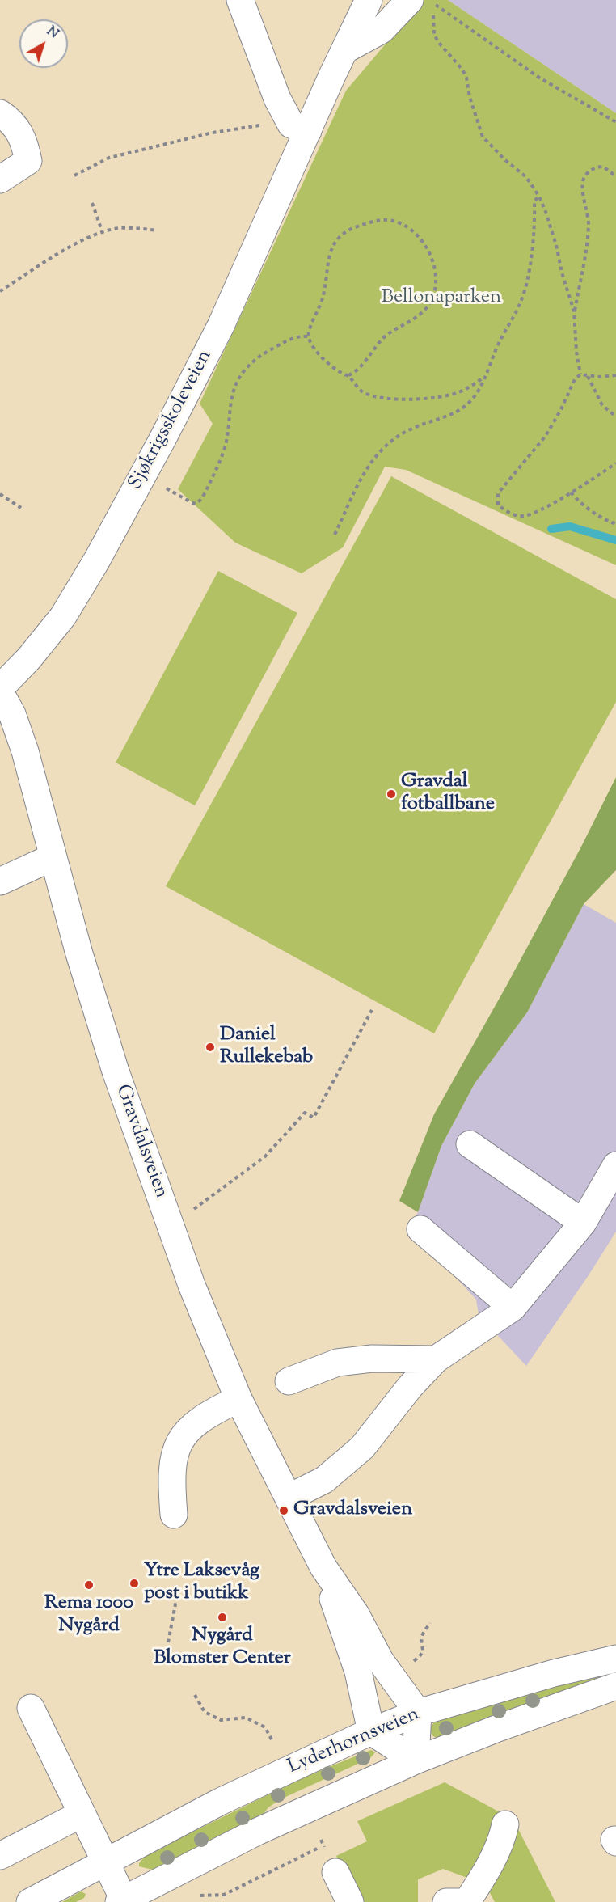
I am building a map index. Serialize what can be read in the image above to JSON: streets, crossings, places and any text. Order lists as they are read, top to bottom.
{
  "streets": {
    "main road": ["Sjøkrigsskoleveien", "Gravdalsveien", "Lyderhornsveien"]
  },
  "crossings": [
    ["Gravdalsveien", "Lyderhornsveien"]
  ],
  "parks": ["Bellonaparken"],
  "places": [
    "Gravdal fotballbane",
    "Daniel Rullekebab",
    "Gravdalsveien",
    "Ytre Laksevåg post i butikk",
    "Rema 1000 Nygård",
    "Nygård Blomster Center"
  ],
  "north": "top right"
}
